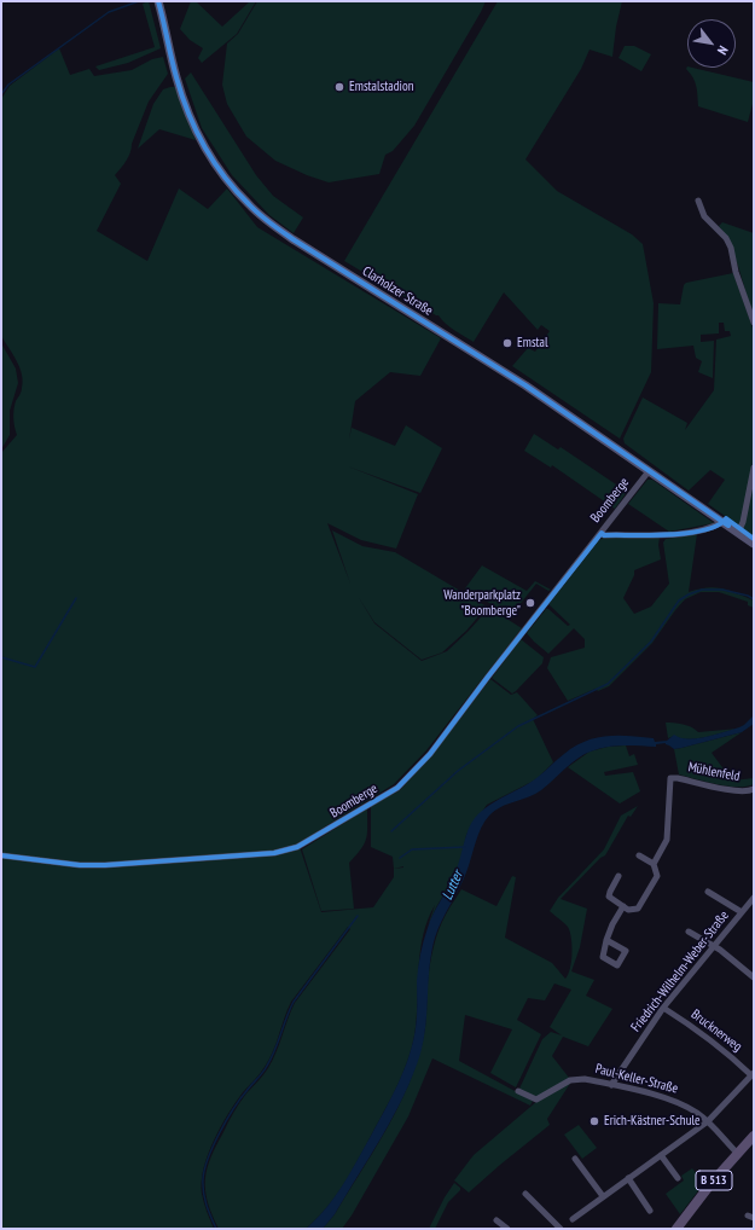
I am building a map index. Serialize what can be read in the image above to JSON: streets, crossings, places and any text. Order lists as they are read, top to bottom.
{
  "streets": {
    "main road": ["B 513"],
    "street": [
      "Clarholzer Straße",
      "Boomberge",
      "Mühlenfeld",
      "Friedrich-Wilhelm-Weber-Straße",
      "Brucknerweg",
      "Paul-Keller-Straße"
    ]
  },
  "crossings": [
    ["Clarholzer Straße", "Boomberge"],
    ["Friedrich-Wilhelm-Weber-Straße", "Brucknerweg"],
    ["Friedrich-Wilhelm-Weber-Straße", "Paul-Keller-Straße"],
    ["Paul-Keller-Straße", "B 513"]
  ],
  "water": ["Lutter"],
  "places": [
    "Emstalstadion",
    "Emstal",
    "Wanderparkplatz \"Boomberge\"",
    "Erich-Kästner-Schule"
  ],
  "north": "bottom right"
}
